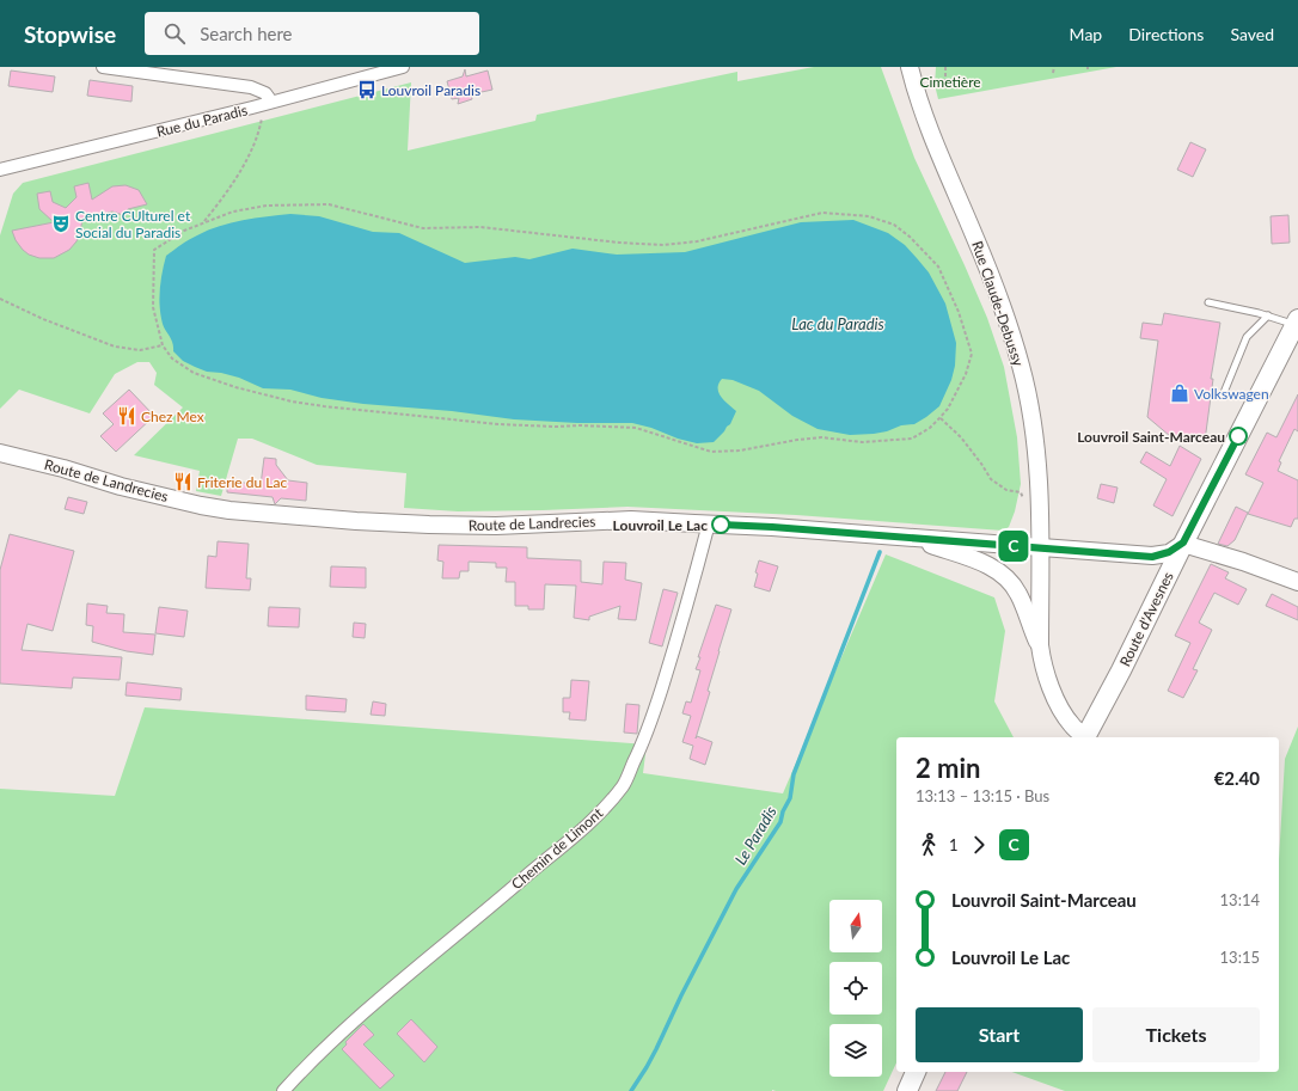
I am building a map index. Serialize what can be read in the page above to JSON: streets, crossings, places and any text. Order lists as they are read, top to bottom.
{
  "streets": {
    "main road": ["Rue Claude-Debussy", "Route de Landrecies", "Route d'Avesnes"],
    "street": ["Rue du Paradis", "Chemin de Limont"]
  },
  "crossings": [
    ["Rue Claude-Debussy", "Route de Landrecies"],
    ["Route de Landrecies", "Route d'Avesnes"],
    ["Route de Landrecies", "Chemin de Limont"]
  ],
  "water": ["Lac du Paradis", "Le Paradis"],
  "parks": ["Cimetière"],
  "places": {
    "bus stop": ["Louvroil Paradis"],
    "theatre": ["Centre CUlturel et Social du Paradis"],
    "shop": ["Volkswagen"],
    "restaurant": ["Chez Mex", "Friterie du Lac"],
    "other": ["Louvroil Saint-Marceau", "Louvroil Le Lac"]
  },
  "lines": ["bus line C"],
  "north": "top",
  "page": {
    "header": "Stopwise",
    "search": "Search here",
    "nav": ["Map", "Directions", "Saved"],
    "on_map": "C",
    "heading": ["2 min", "13:13 – 13:15 · Bus", "€2.40"],
    "legs": ["1", "C"],
    "list": [
      {
        "name": "Louvroil Saint-Marceau",
        "value": "13:14"
      },
      {
        "name": "Louvroil Le Lac",
        "value": "13:15"
      }
    ],
    "buttons": ["Start", "Tickets"]
  }
}
